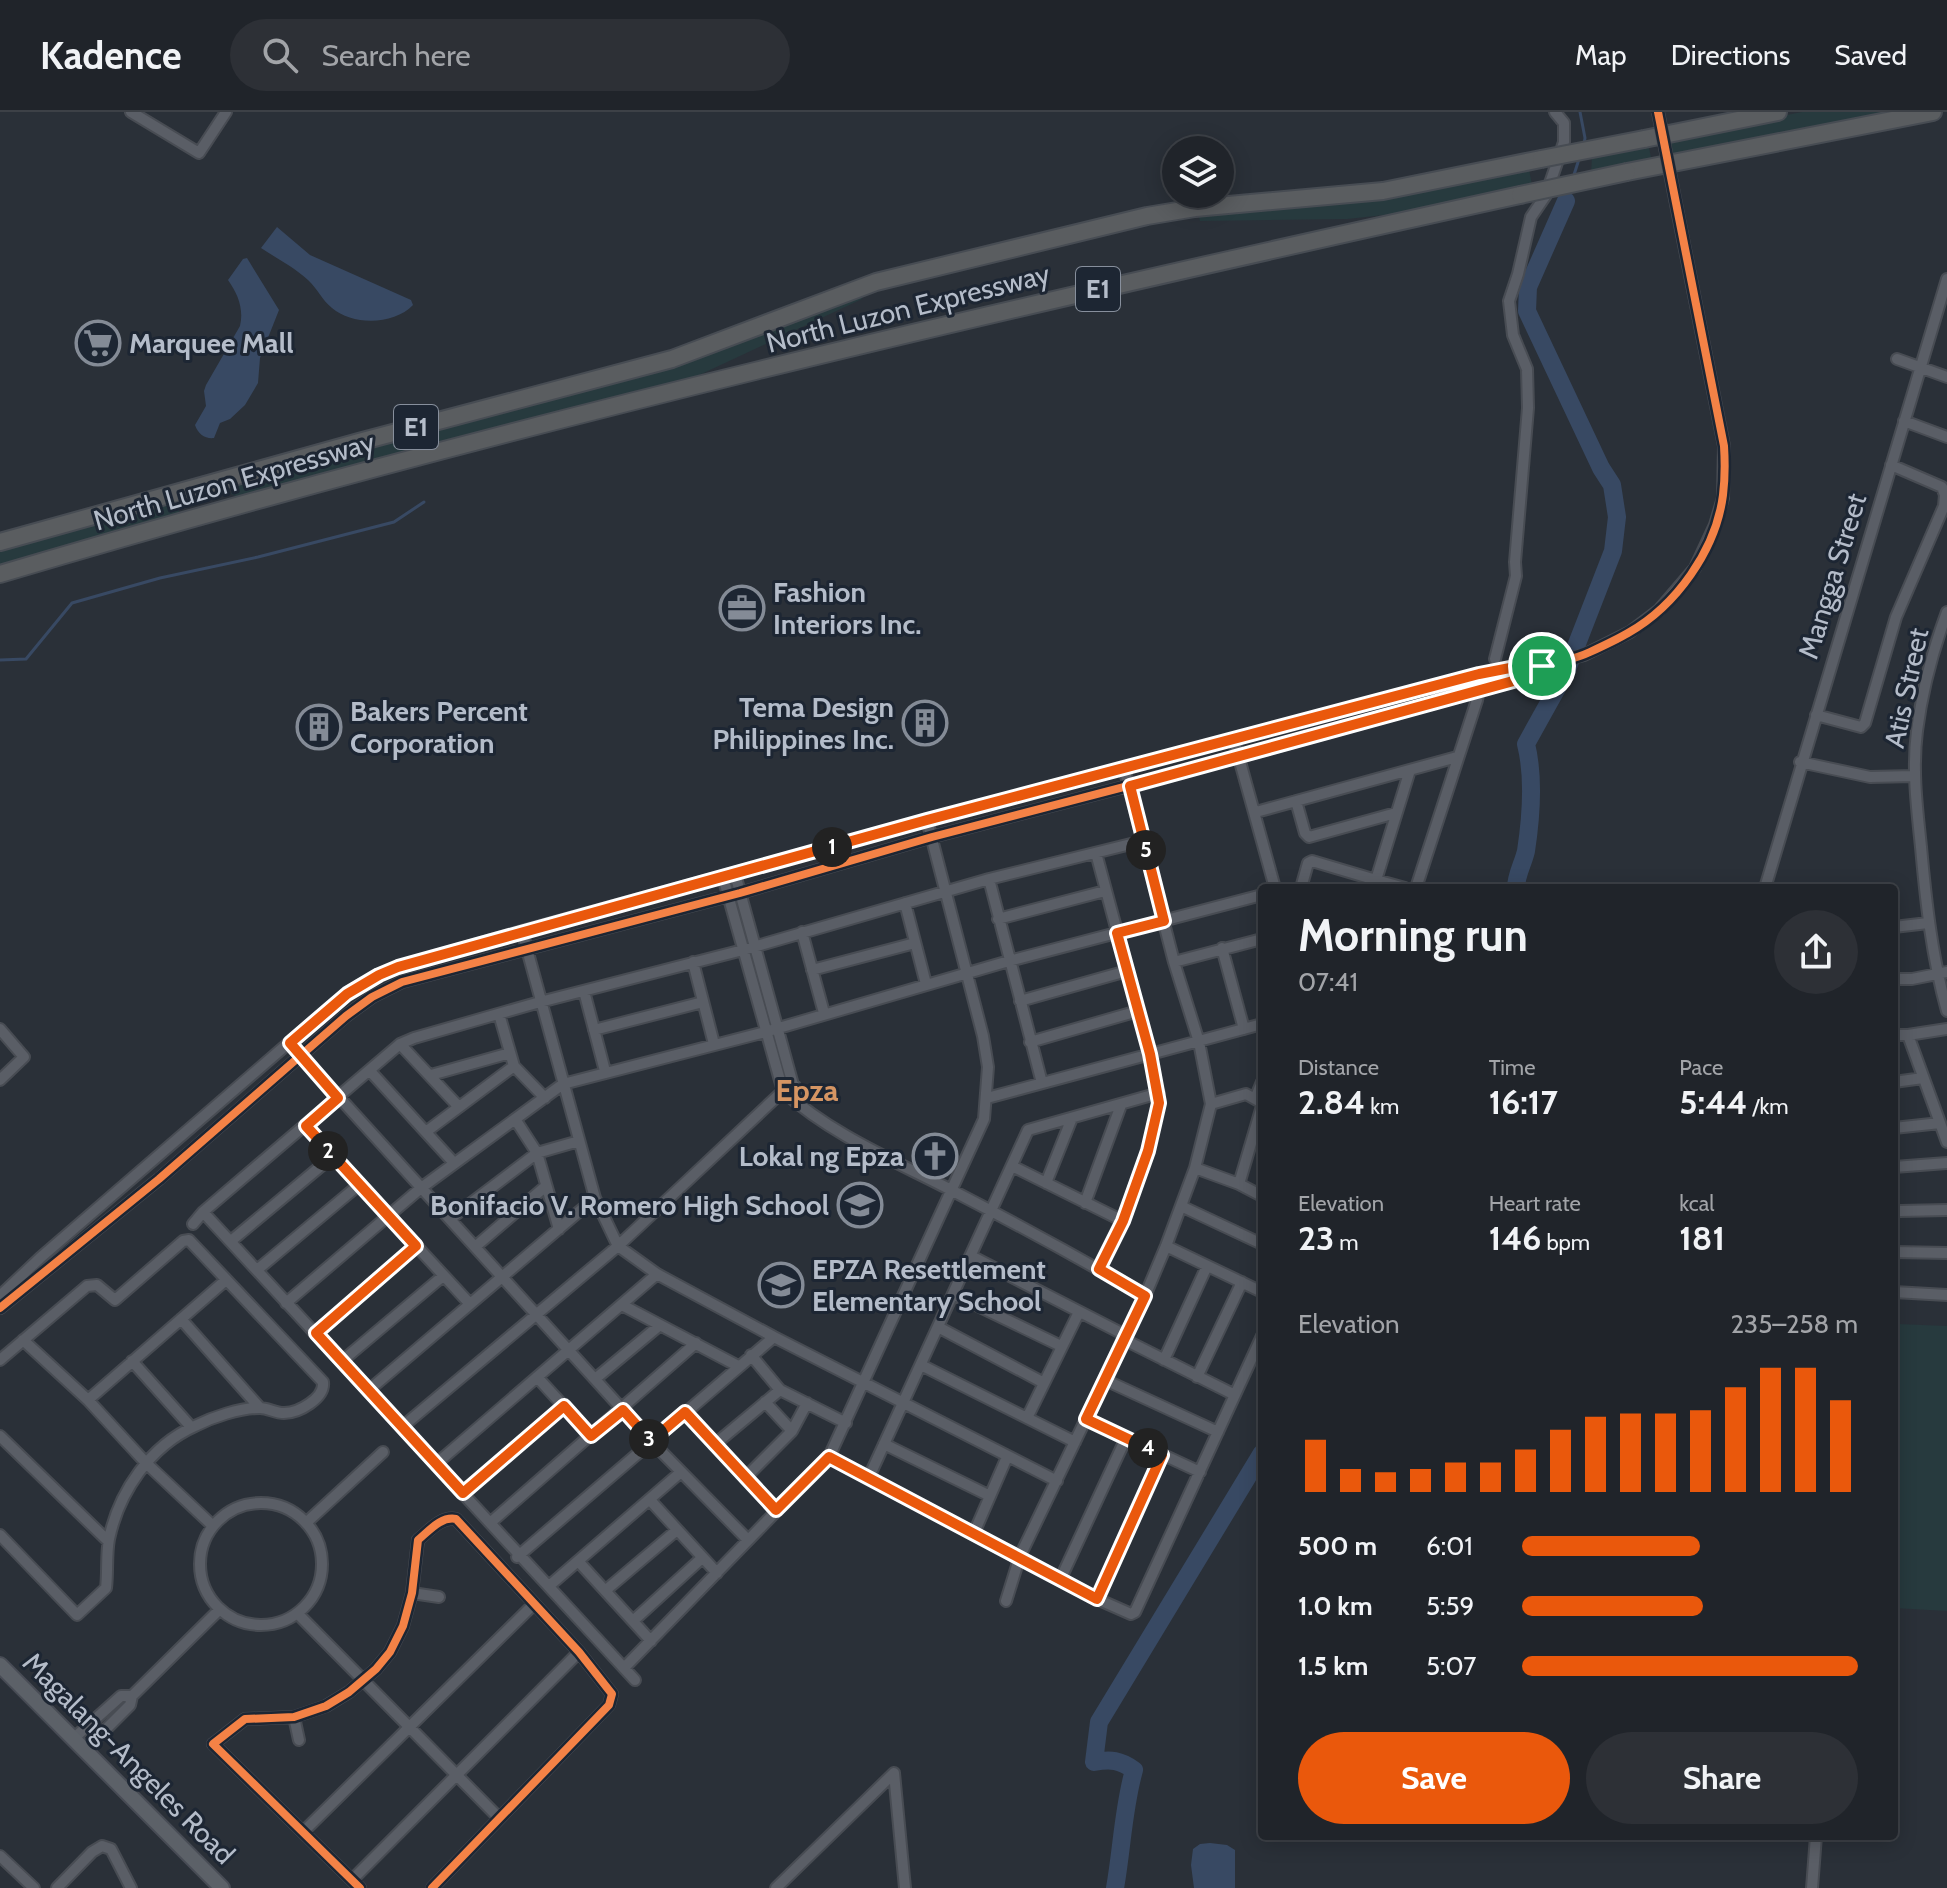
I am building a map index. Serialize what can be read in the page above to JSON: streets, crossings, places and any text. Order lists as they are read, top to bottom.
{
  "streets": {
    "highway": ["E1", "North Luzon Expressway"],
    "main road": ["Magalang-Angeles Road"],
    "street": ["Mangga Street", "Atis Street"]
  },
  "districts": ["Epza"],
  "places": {
    "supermarket": ["Marquee Mall"],
    "office": ["Fashion Interiors Inc."],
    "building": ["Tema Design Philippines Inc.", "Bakers Percent Corporation"],
    "church": ["Lokal ng Epza"],
    "school or university": ["Bonifacio V. Romero High School", "EPZA Resettlement Elementary School"]
  },
  "page": {
    "header": "Kadence",
    "search": "Search here",
    "nav": ["Map", "Directions", "Saved"],
    "pins": [
      "1",
      "5",
      "2",
      "3",
      "4"
    ],
    "heading": ["Morning run", "07:41"],
    "stats": [
      ["Distance", "2.84 km"],
      ["Time", "16:17"],
      ["Pace", "5:44 /km"],
      ["Elevation", "23 m"],
      ["Heart rate", "146 bpm"],
      ["kcal", "181"]
    ],
    "chart": ["Elevation", "235–258 m"],
    "list": [
      {
        "name": "500 m",
        "note": "6:01"
      },
      {
        "name": "1.0 km",
        "note": "5:59"
      },
      {
        "name": "1.5 km",
        "note": "5:07"
      }
    ],
    "buttons": ["Save", "Share"]
  }
}
